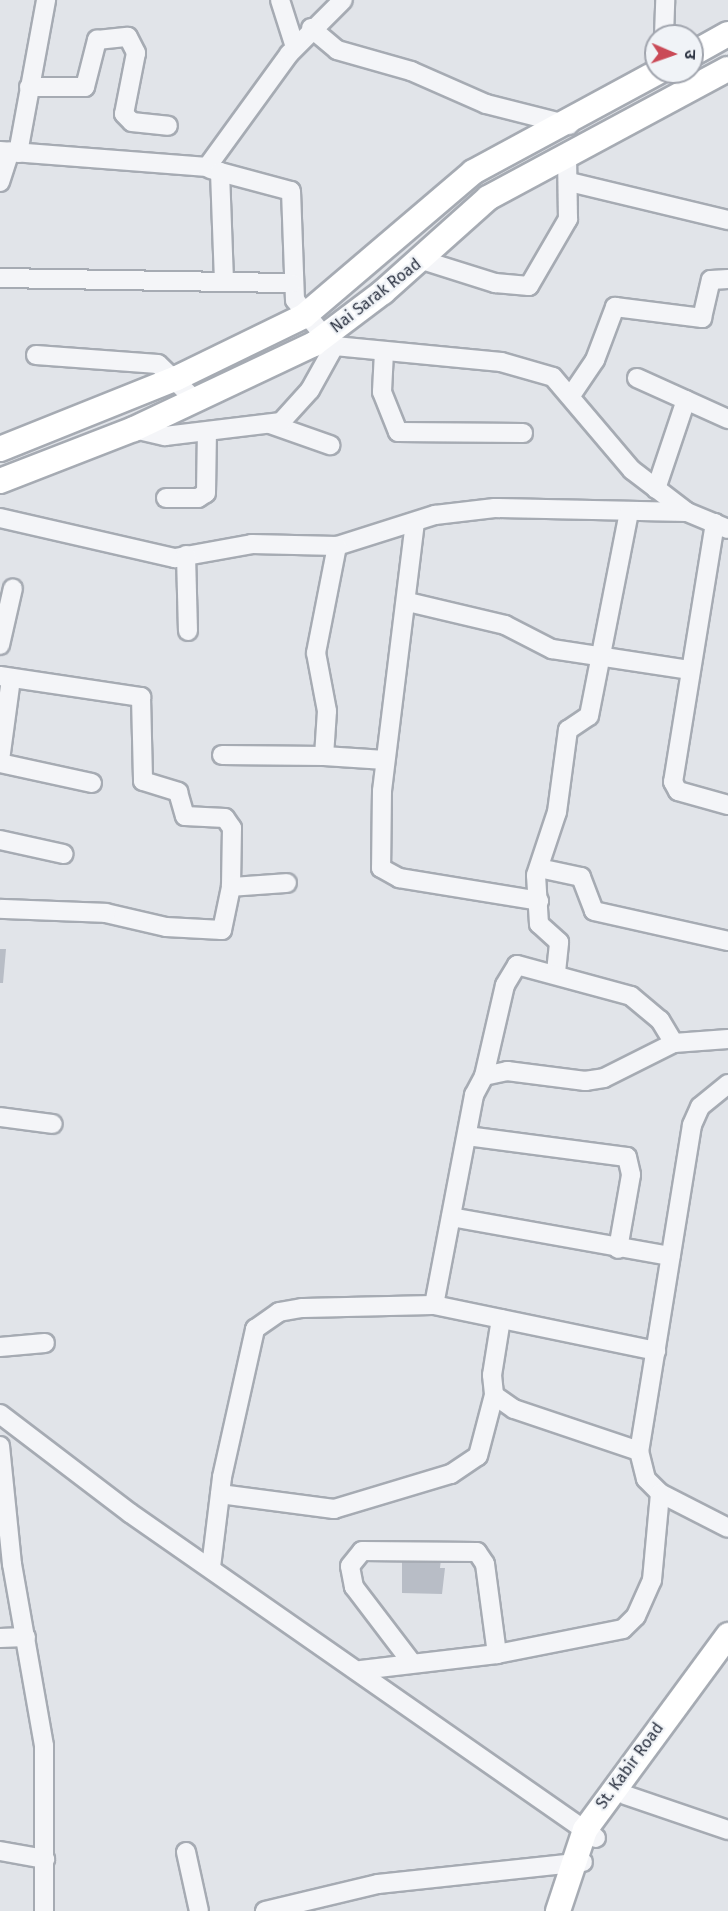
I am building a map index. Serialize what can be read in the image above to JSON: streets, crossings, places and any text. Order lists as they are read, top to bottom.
{
  "streets": {
    "main road": ["Nai Sarak Road", "St. Kabir Road"]
  },
  "north": "right"
}
